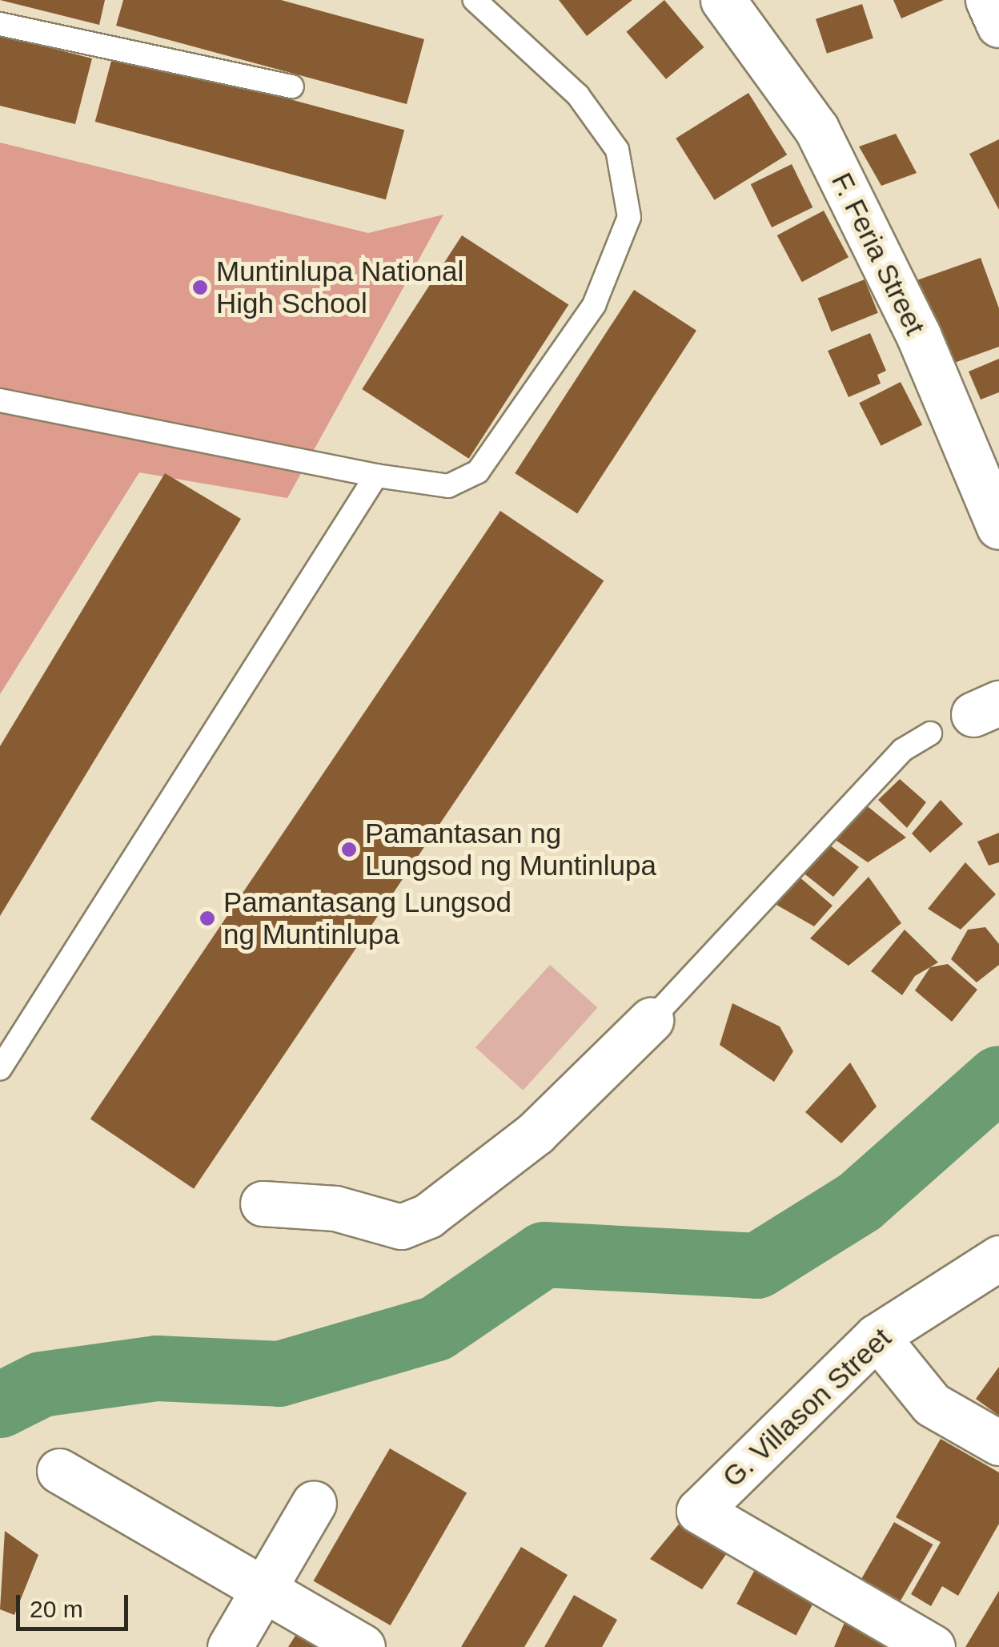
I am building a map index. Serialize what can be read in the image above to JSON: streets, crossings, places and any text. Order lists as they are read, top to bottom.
{
  "streets": {
    "street": ["F. Feria Street", "G. Villason Street"]
  },
  "places": ["Muntinlupa National High School", "Pamantasan ng Lungsod ng Muntinlupa", "Pamantasang Lungsod ng Muntinlupa"],
  "scale_bar": "20 m"
}
